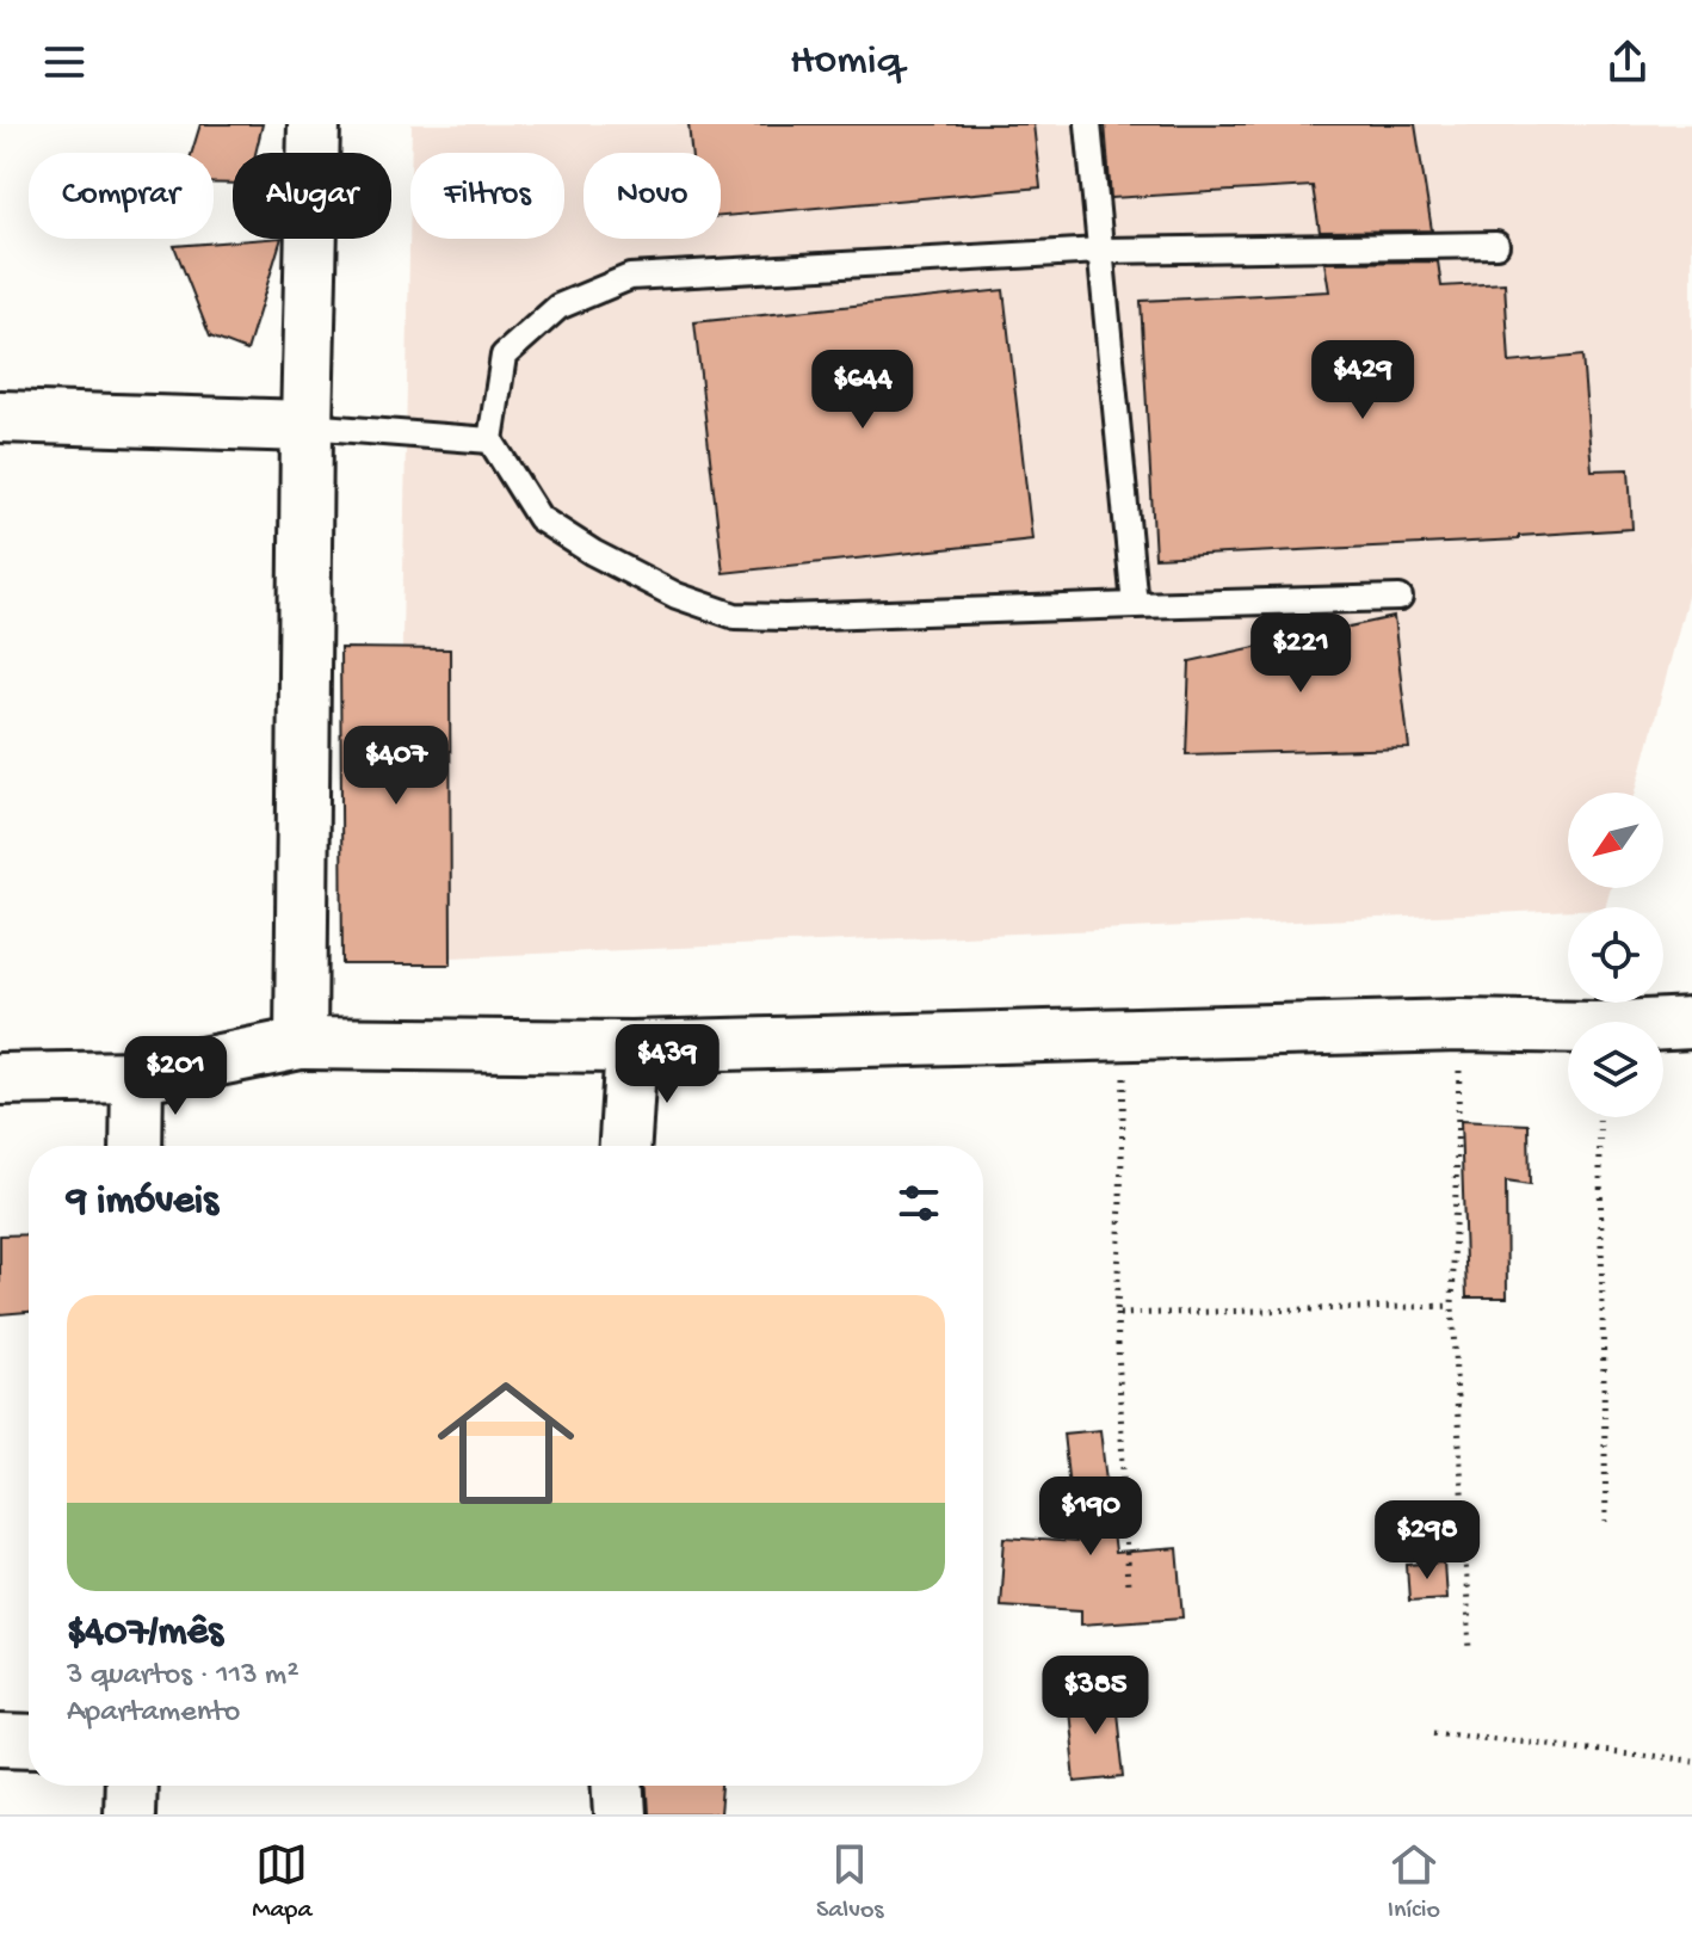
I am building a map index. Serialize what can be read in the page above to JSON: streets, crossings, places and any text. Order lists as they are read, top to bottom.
{
  "north": "bottom left",
  "page": {
    "header": "Homiq",
    "chip": [
      "Comprar",
      "Alugar",
      "Filtros",
      "Novo"
    ],
    "price": [
      "$429",
      "$644",
      "$221",
      "$407",
      "$439",
      "$201",
      "$190",
      "$298",
      "$385"
    ],
    "heading": "9 imóveis",
    "list": [
      {
        "name": "$407/mês",
        "note": "3 quartos · 113 m² · Apartamento"
      }
    ],
    "tabs": ["Mapa", "Salvos", "Início"]
  }
}
